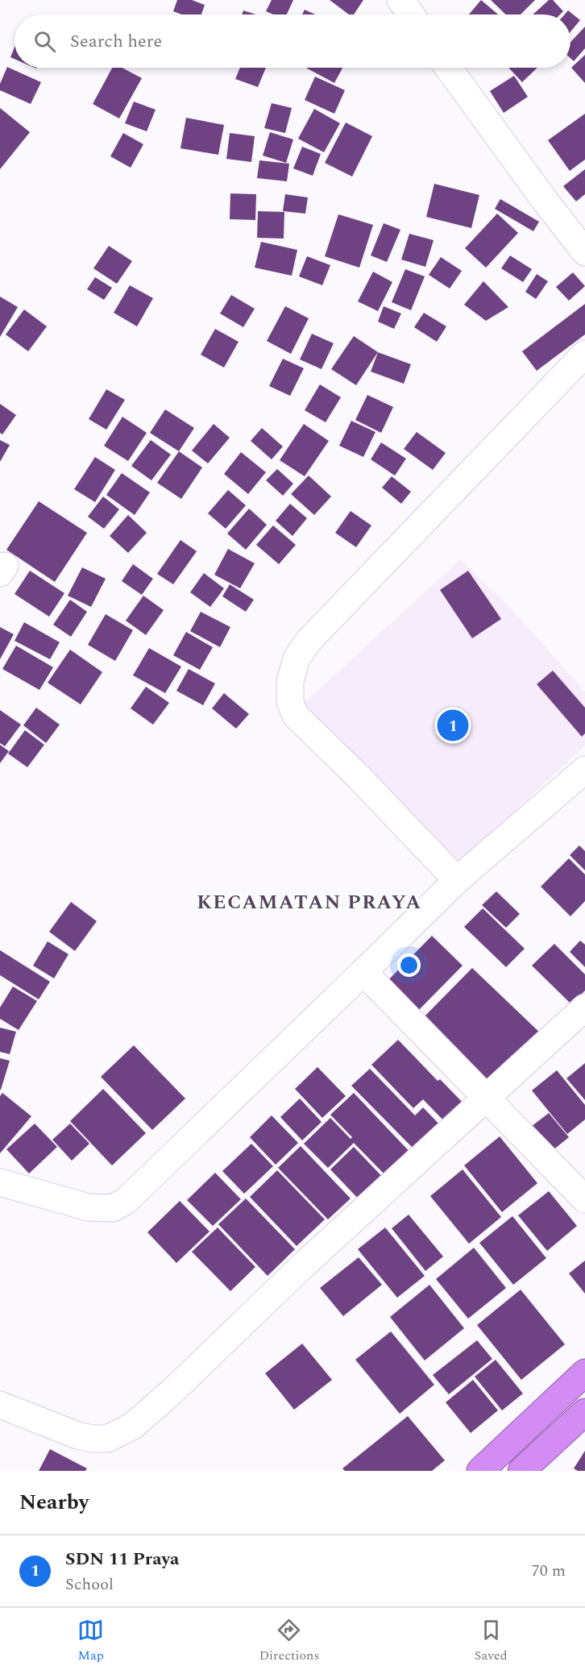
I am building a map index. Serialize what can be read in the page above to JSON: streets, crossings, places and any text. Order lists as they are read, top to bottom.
{
  "districts": ["KECAMATAN PRAYA"],
  "page": {
    "search": "Search here",
    "pins": "1",
    "heading": "Nearby",
    "list": [
      {
        "mark": "1",
        "name": "SDN 11 Praya",
        "note": "School",
        "value": "70 m"
      }
    ],
    "nav": ["Map", "Directions", "Saved"]
  }
}
